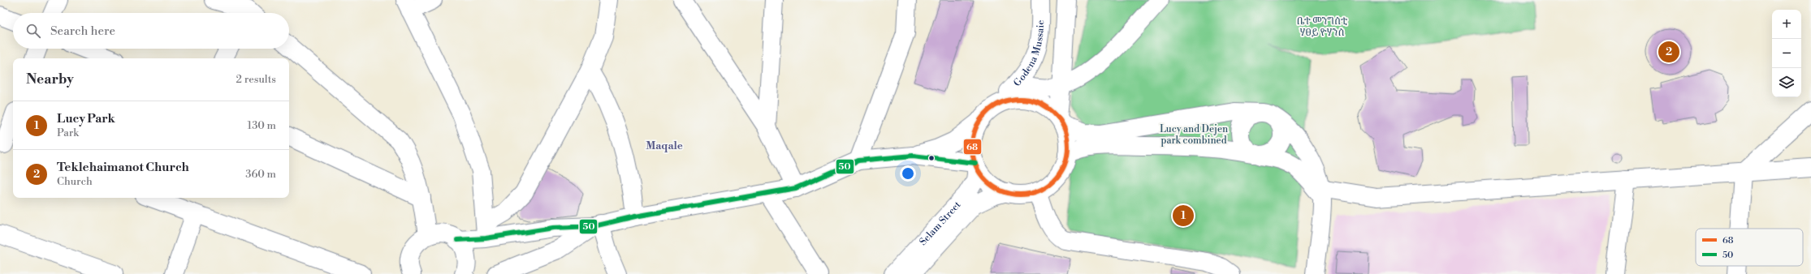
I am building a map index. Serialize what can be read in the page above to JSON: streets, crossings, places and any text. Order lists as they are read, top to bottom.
{
  "streets": {
    "street": ["Godena Mussaie", "Selam Street"]
  },
  "crossings": [
    ["Godena Mussaie", "Selam Street"]
  ],
  "districts": ["Maqale"],
  "parks": ["ቤተ መንግስቲ ሃፀይ ዮሃንስ", "Lucy and Dejen park combined"],
  "lines": ["transit line 68", "transit line 50"],
  "legend": ["68", "50"],
  "page": {
    "map_buttons": ["+", "−"],
    "search": "Search here",
    "pins": ["2", "1"],
    "heading": ["Nearby", "2 results"],
    "list": [
      {
        "mark": "1",
        "name": "Lucy Park",
        "note": "Park",
        "value": "130 m"
      },
      {
        "mark": "2",
        "name": "Teklehaimanot Church",
        "note": "Church",
        "value": "360 m"
      }
    ]
  }
}
